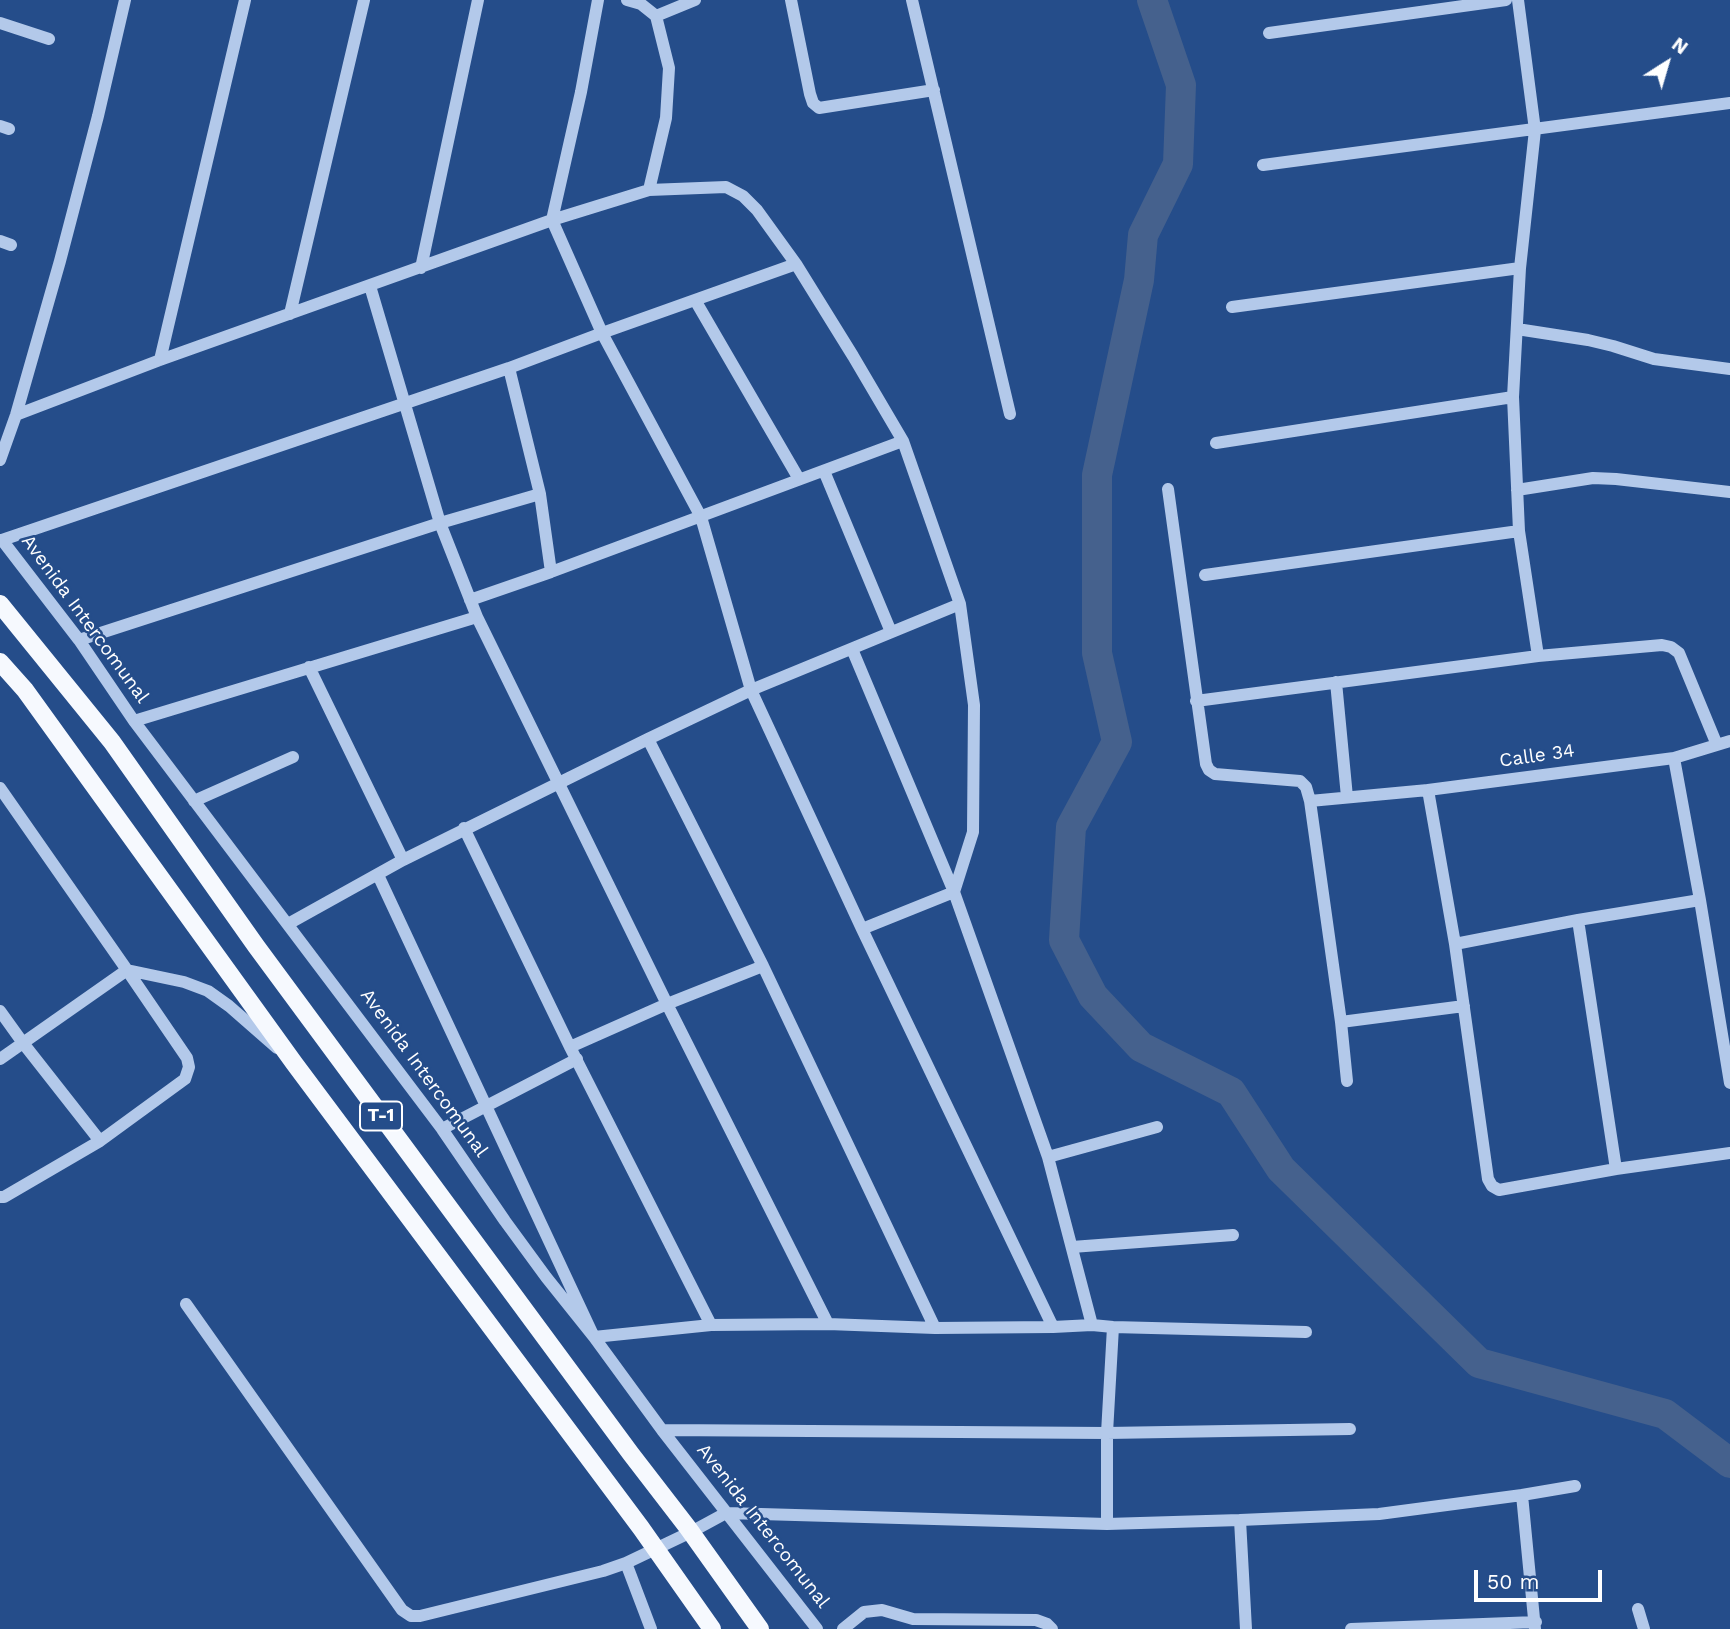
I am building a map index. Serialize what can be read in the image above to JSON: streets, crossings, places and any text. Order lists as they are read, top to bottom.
{
  "streets": {
    "main road": ["T-1"],
    "street": ["Avenida Intercomunal", "Calle 34"]
  },
  "scale_bar": "50 m",
  "north": "top right"
}
